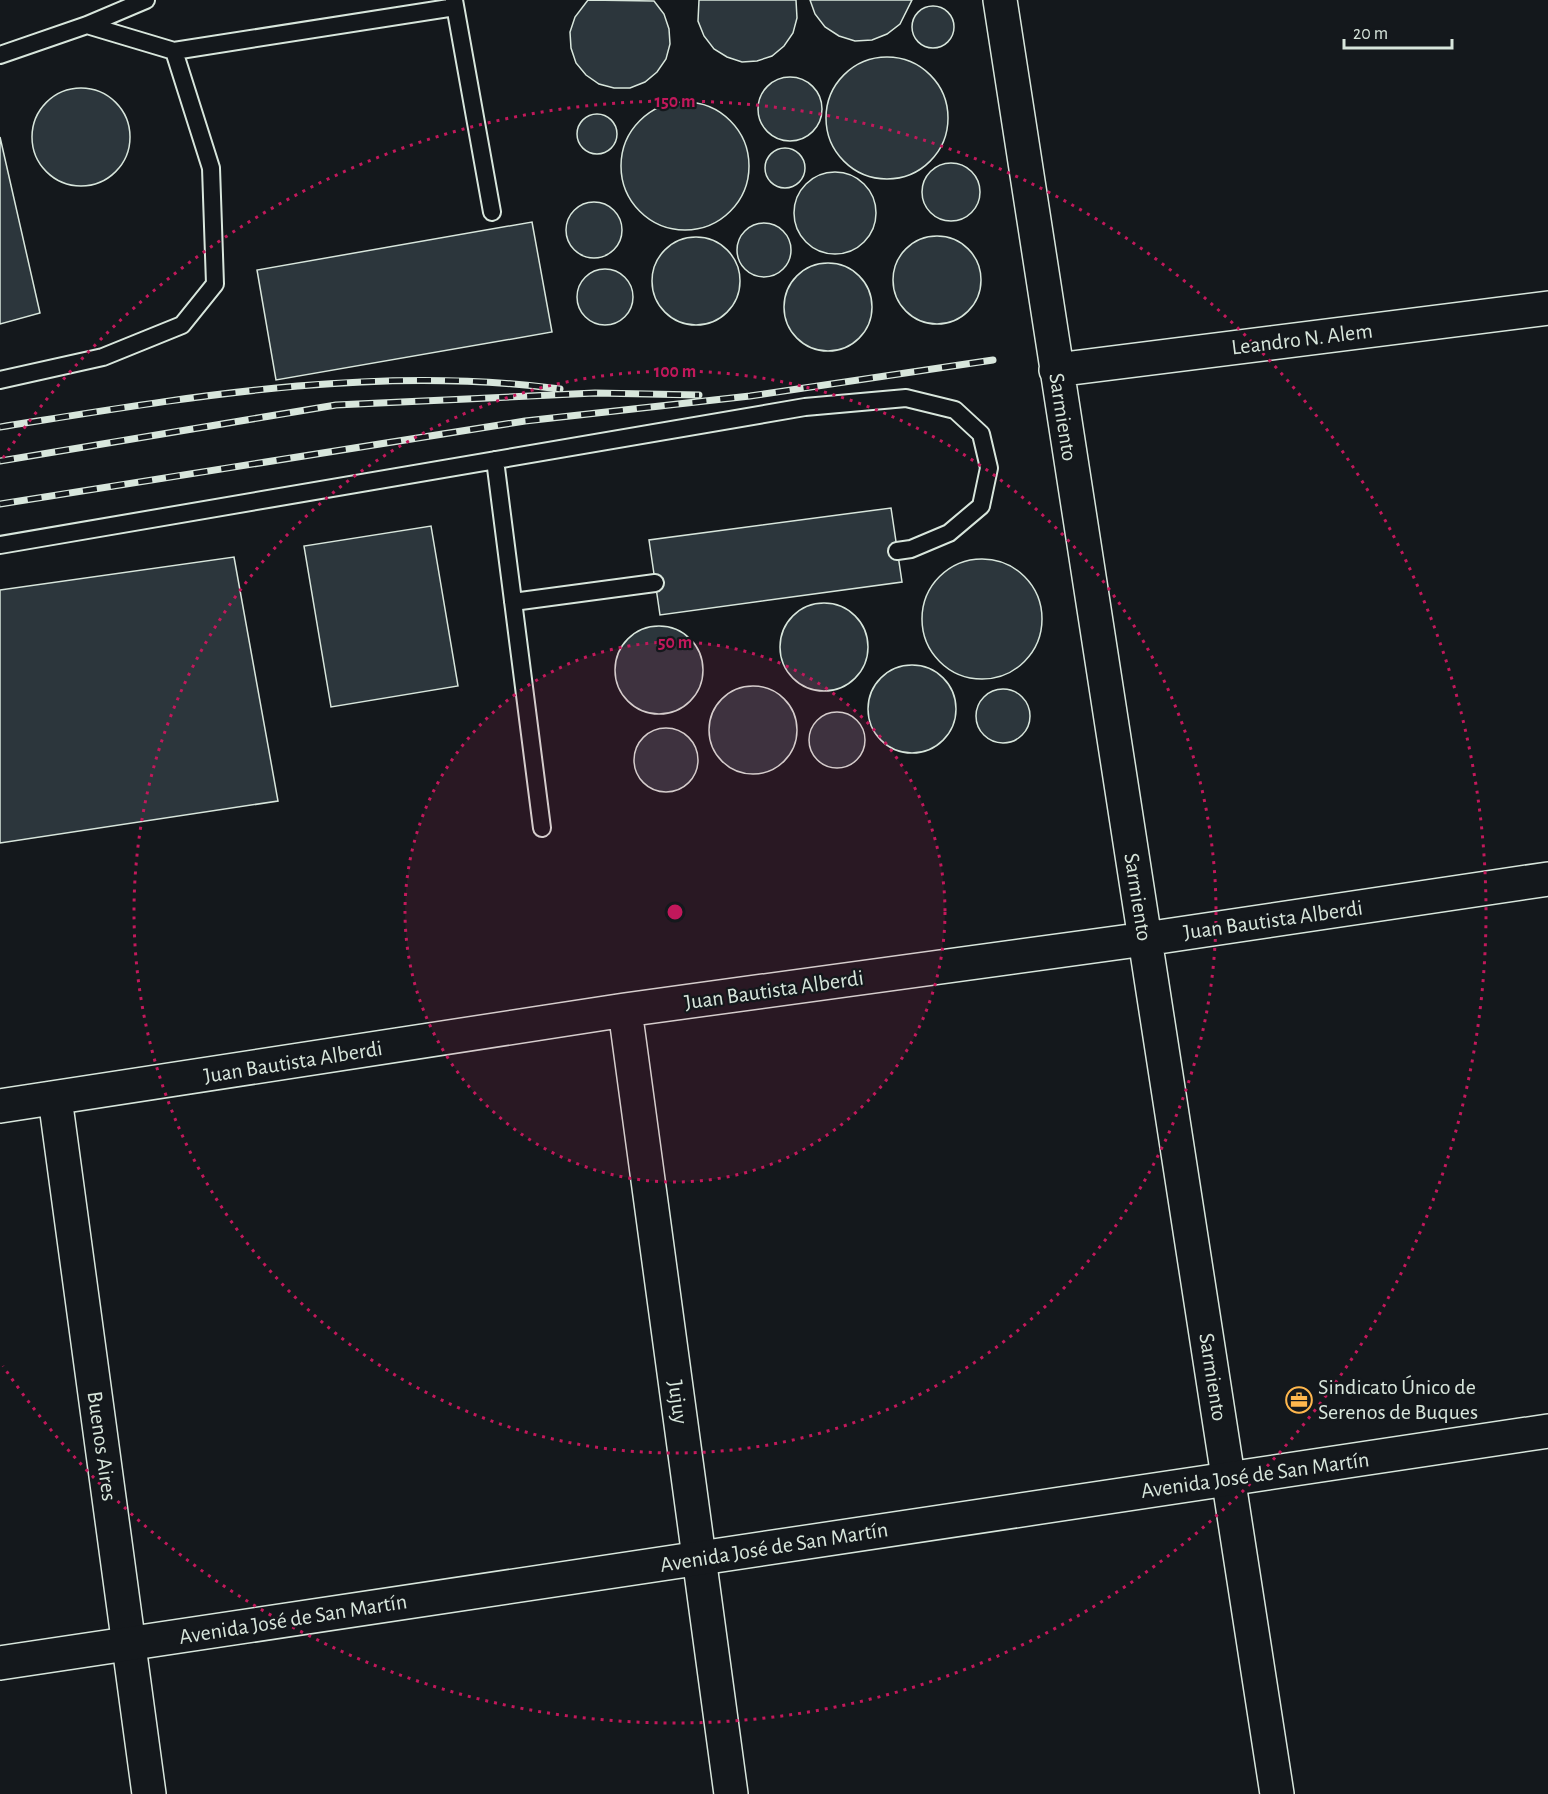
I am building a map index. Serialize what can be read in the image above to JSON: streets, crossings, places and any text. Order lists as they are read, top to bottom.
{
  "streets": {
    "street": [
      "Leandro N. Alem",
      "Sarmiento",
      "Juan Bautista Alberdi",
      "Jujuy",
      "Buenos Aires",
      "Avenida José de San Martín"
    ]
  },
  "crossings": [
    ["Leandro N. Alem", "Sarmiento"],
    ["Sarmiento", "Juan Bautista Alberdi"],
    ["Sarmiento", "Avenida José de San Martín"],
    ["Juan Bautista Alberdi", "Jujuy"],
    ["Juan Bautista Alberdi", "Buenos Aires"],
    ["Jujuy", "Avenida José de San Martín"],
    ["Buenos Aires", "Avenida José de San Martín"]
  ],
  "places": {
    "office": ["Sindicato Único de Serenos de Buques"]
  },
  "scale_bar": "20 m",
  "rings": ["150 m", "100 m", "50 m"]
}
